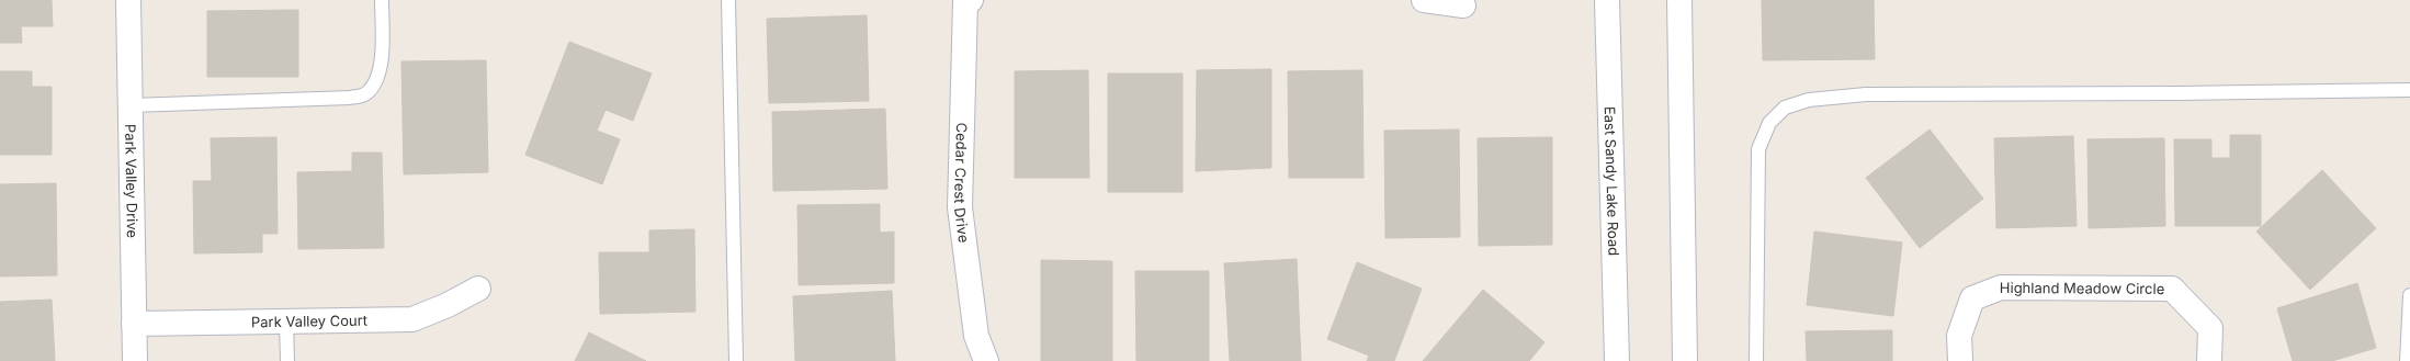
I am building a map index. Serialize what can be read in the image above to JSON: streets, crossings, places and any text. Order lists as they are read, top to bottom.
{
  "streets": {
    "street": [
      "Park Valley Drive",
      "East Sandy Lake Road",
      "Cedar Crest Drive",
      "Highland Meadow Circle",
      "Park Valley Court"
    ]
  },
  "crossings": [
    ["Park Valley Drive", "Park Valley Court"]
  ]
}
